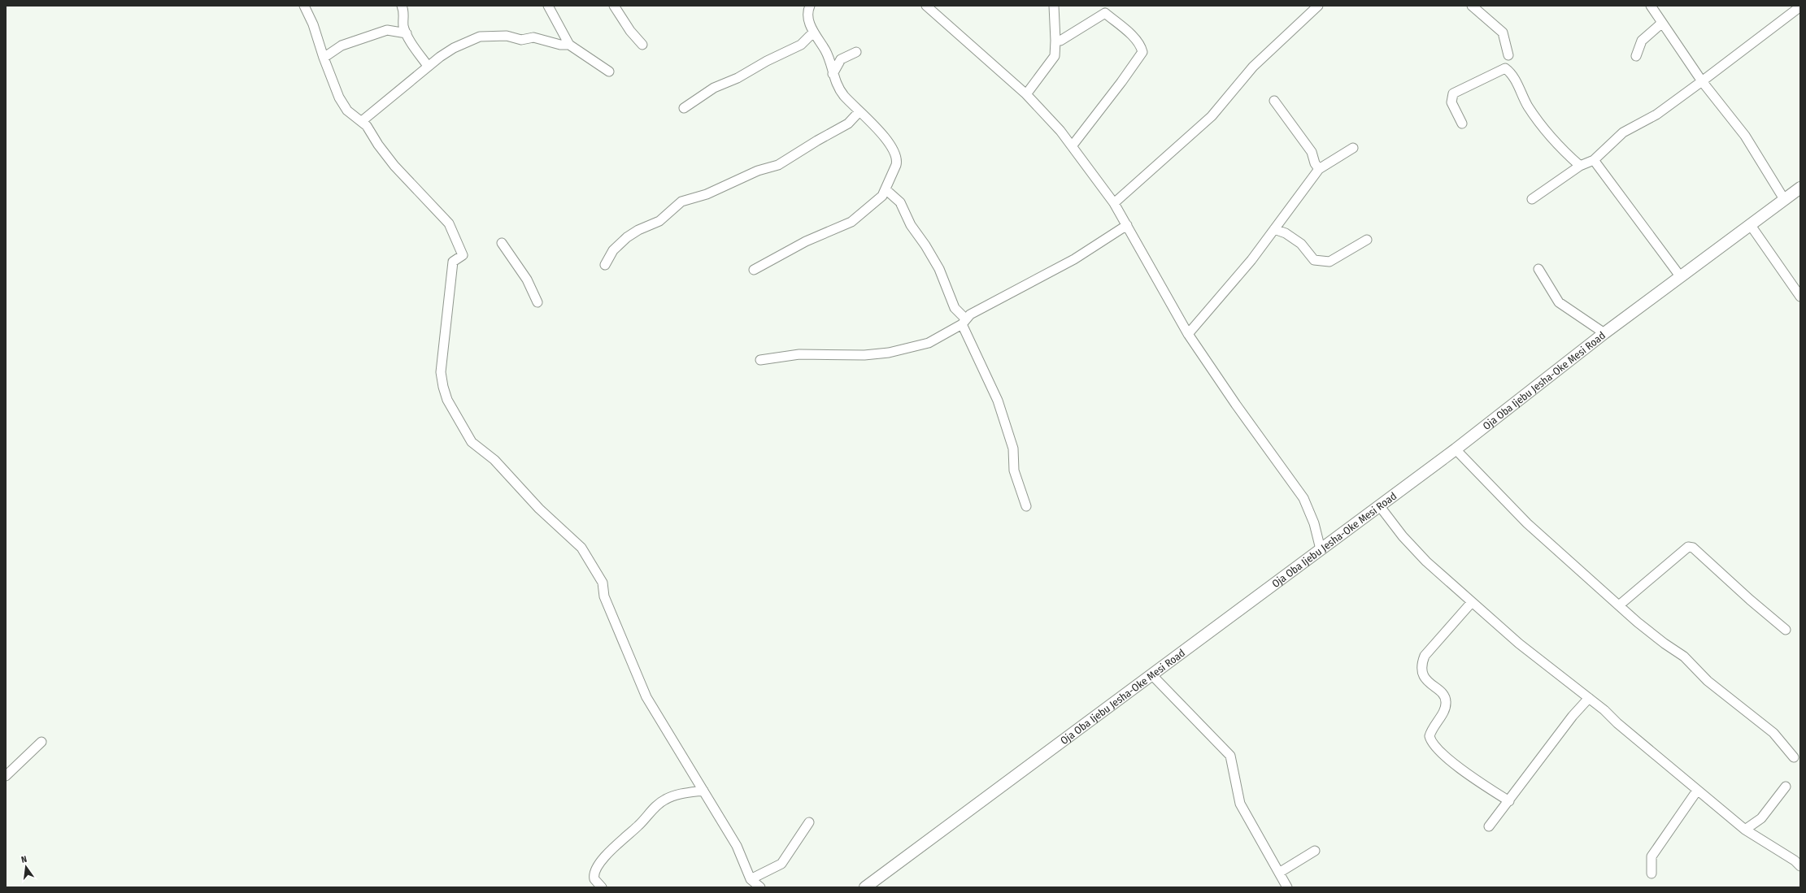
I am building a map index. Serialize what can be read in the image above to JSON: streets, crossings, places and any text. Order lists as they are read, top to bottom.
{
  "streets": {
    "main road": ["Oja Oba Ijebu Jesha-Oke Mesi Road"]
  },
  "north": "top"
}
